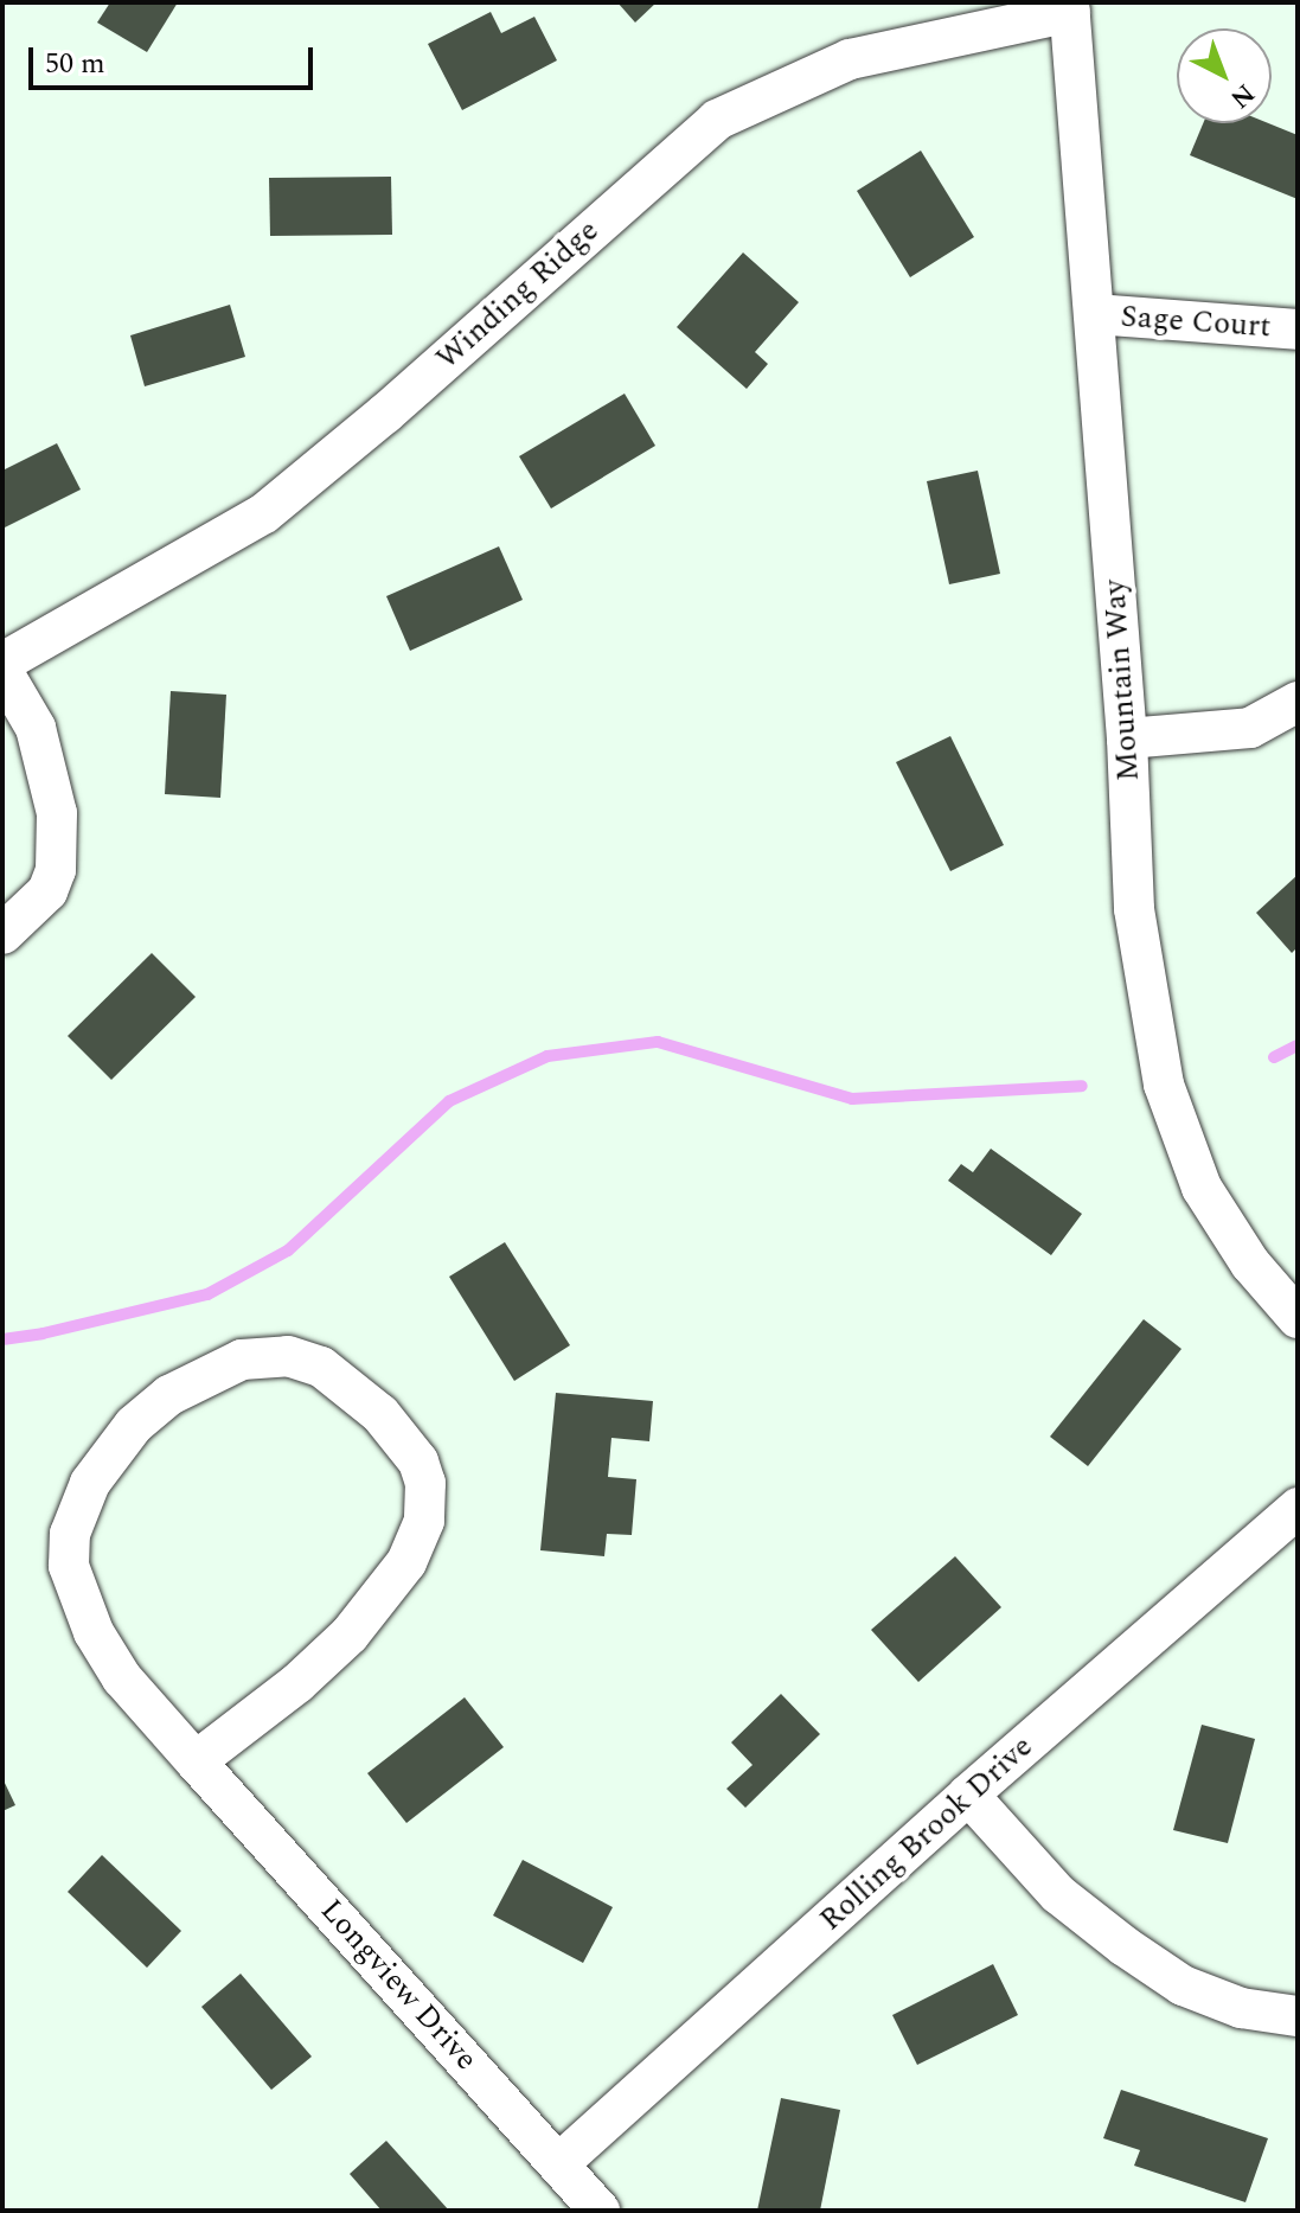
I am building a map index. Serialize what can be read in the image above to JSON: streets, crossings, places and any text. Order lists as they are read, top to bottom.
{
  "streets": {
    "street": [
      "Winding Ridge",
      "Sage Court",
      "Mountain Way",
      "Rolling Brook Drive",
      "Longview Drive"
    ]
  },
  "crossings": [
    ["Winding Ridge", "Mountain Way"],
    ["Sage Court", "Mountain Way"],
    ["Rolling Brook Drive", "Longview Drive"]
  ],
  "scale_bar": "50 m",
  "north": "bottom right"
}
